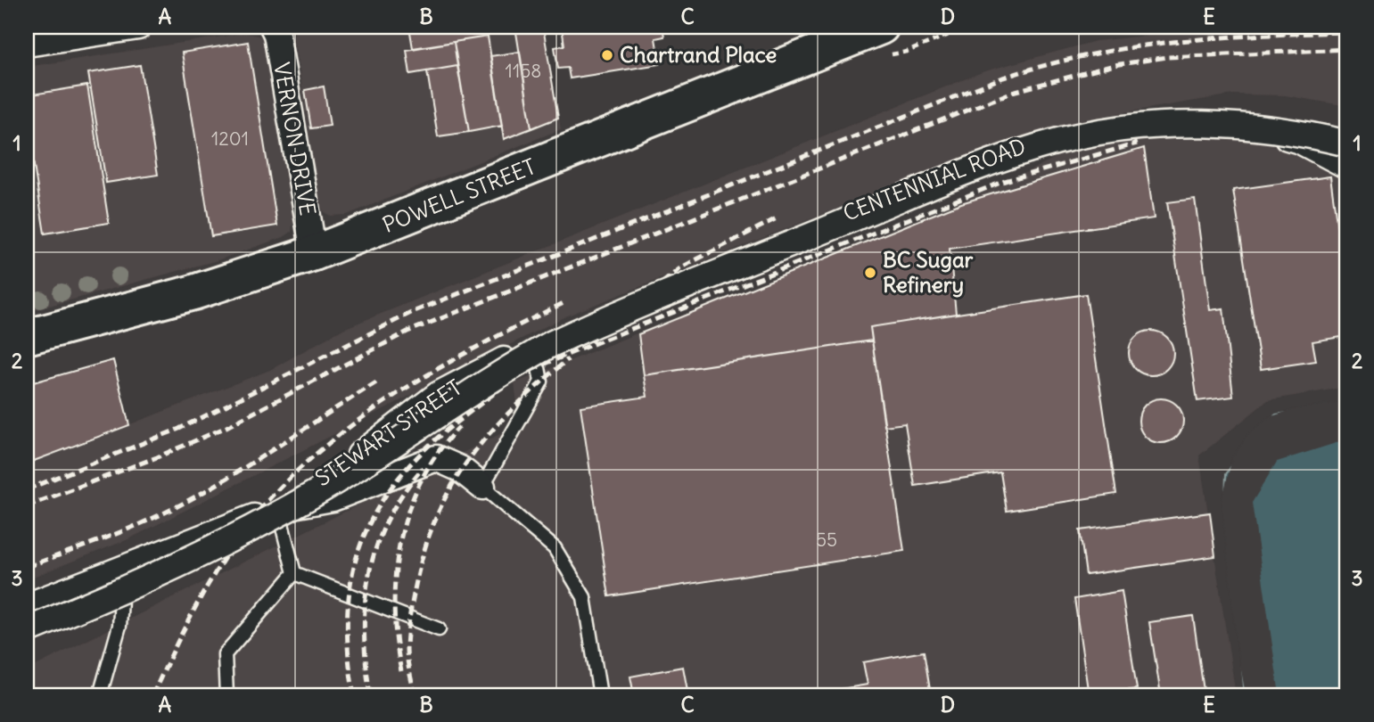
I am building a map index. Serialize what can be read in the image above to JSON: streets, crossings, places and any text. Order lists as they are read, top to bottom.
{
  "streets": {
    "main road": ["POWELL STREET"],
    "street": ["VERNON DRIVE", "CENTENNIAL ROAD", "STEWART STREET"]
  },
  "crossings": [
    ["VERNON DRIVE", "POWELL STREET"],
    ["CENTENNIAL ROAD", "STEWART STREET"]
  ],
  "places": ["Chartrand Place", "BC Sugar Refinery"],
  "house_numbers": ["1158", "1201", "55"],
  "grid": {
    "columns": [
      "A",
      "B",
      "C",
      "D",
      "E"
    ],
    "rows": ["1", "2", "3"]
  }
}
